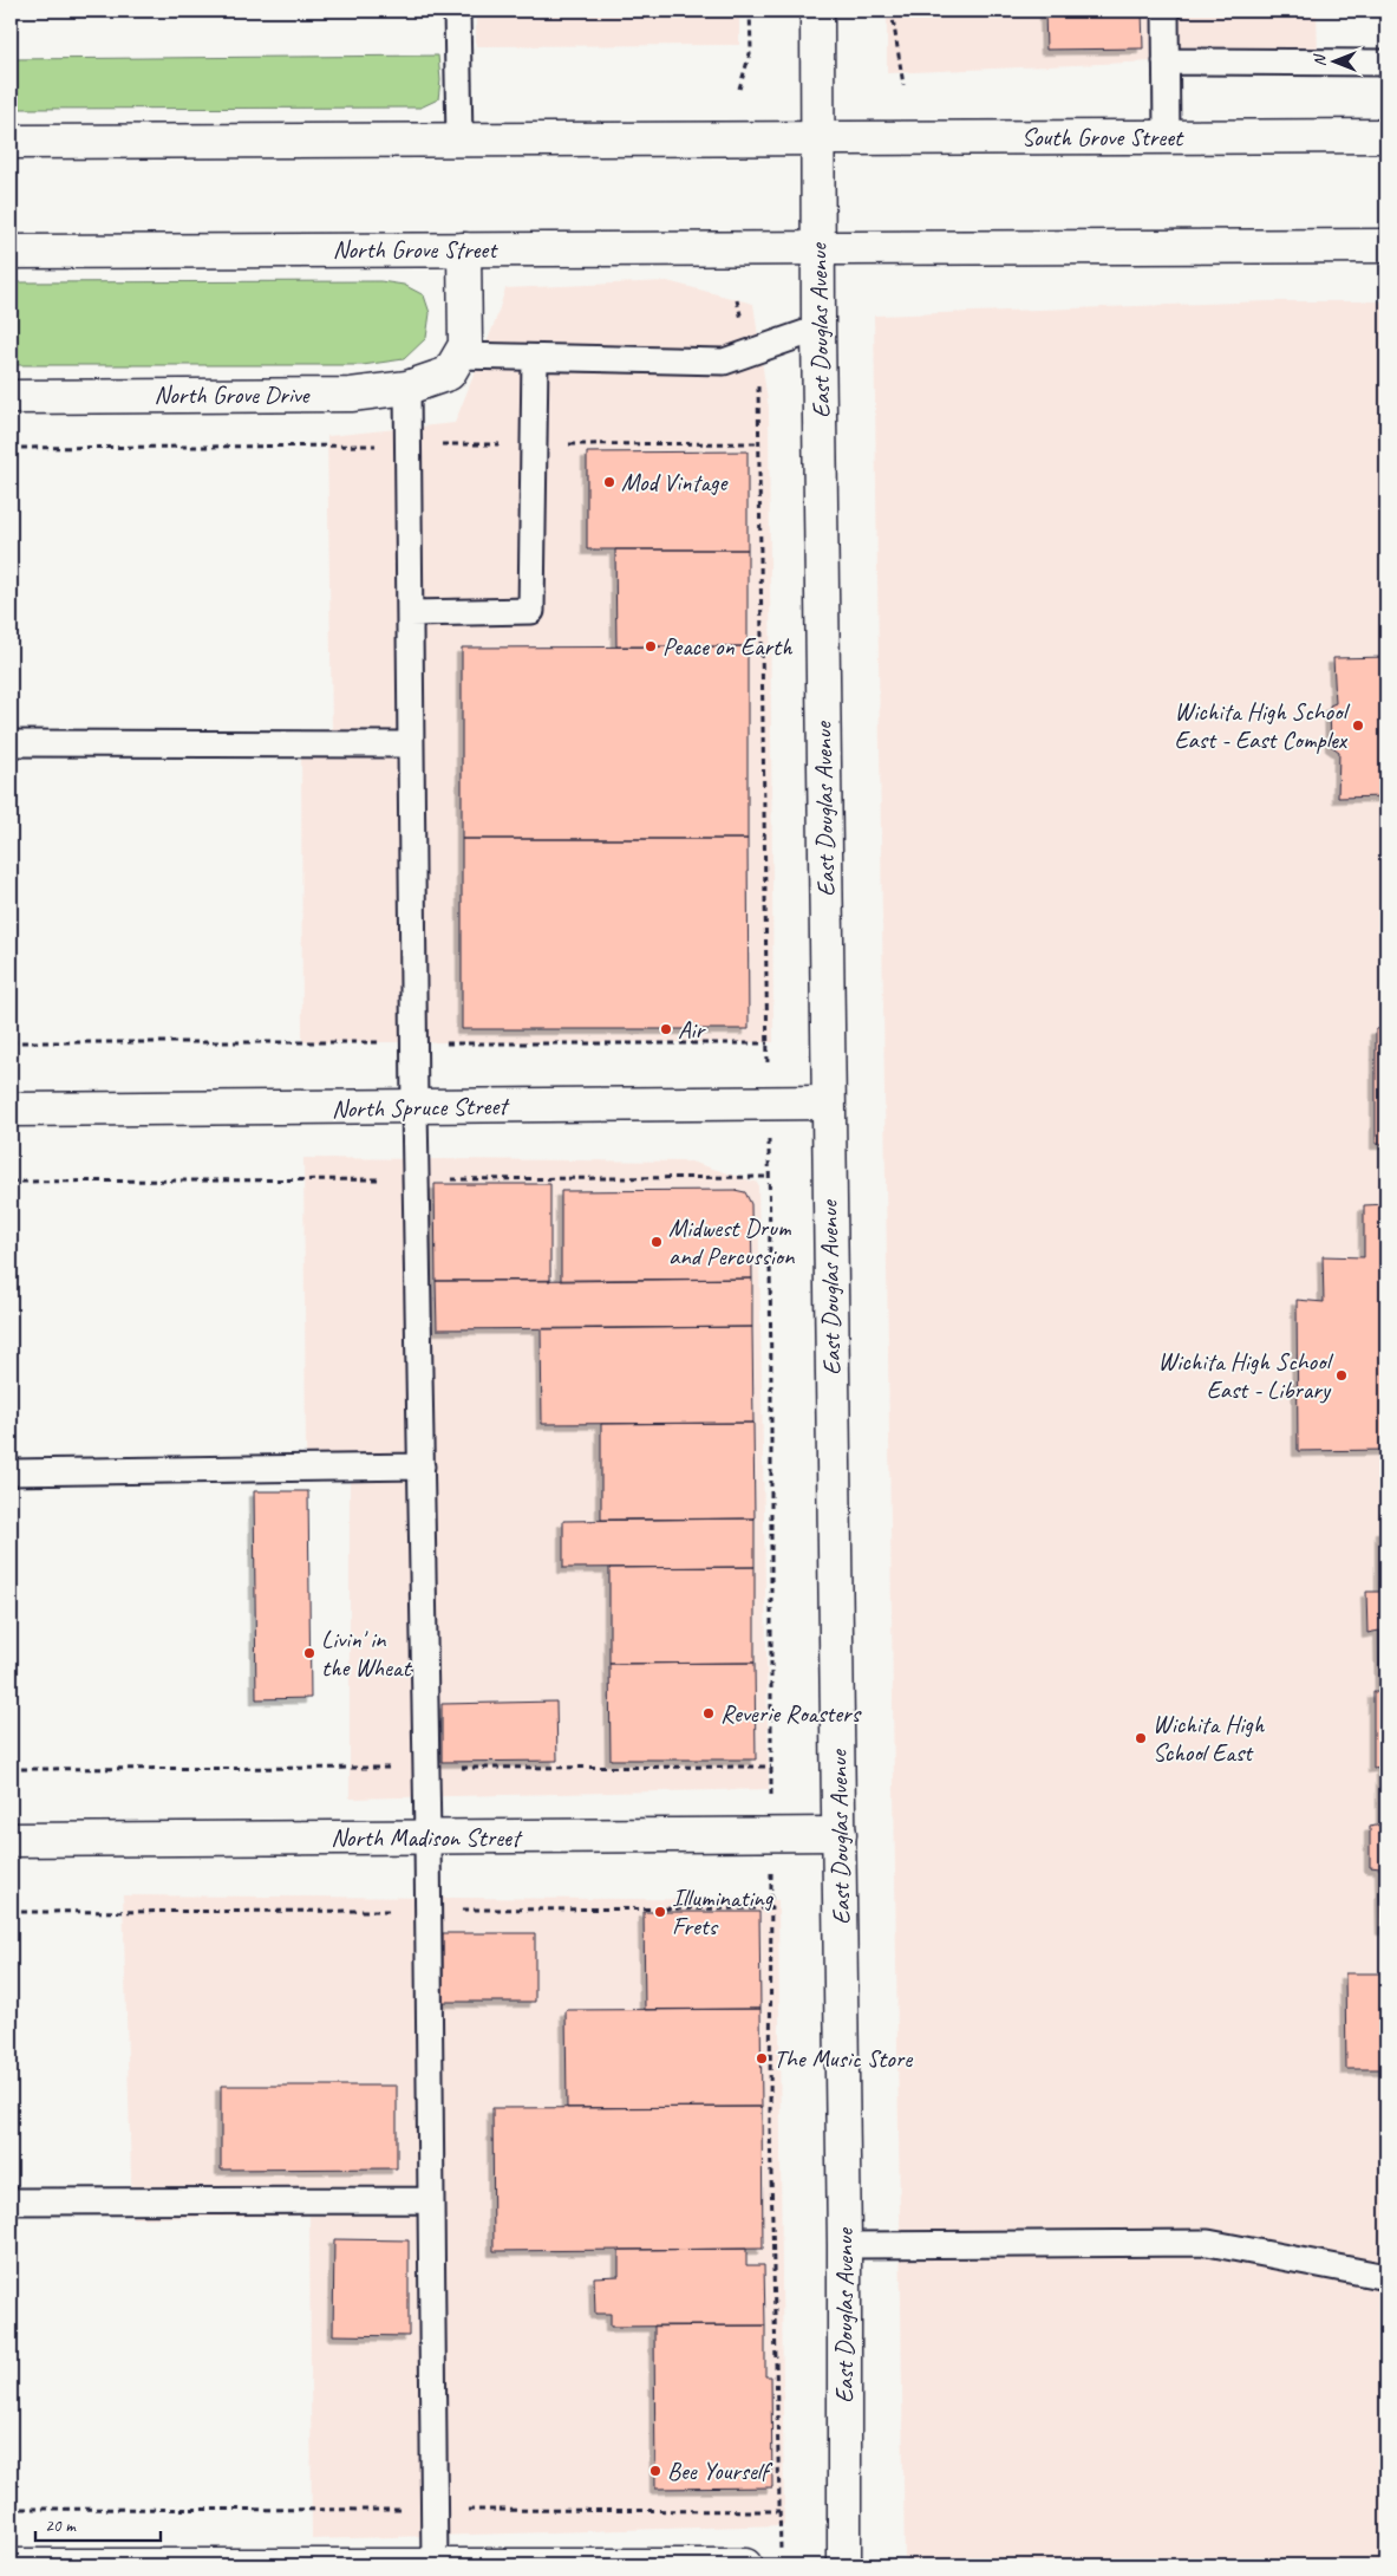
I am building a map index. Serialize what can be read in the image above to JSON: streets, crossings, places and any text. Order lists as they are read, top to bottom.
{
  "streets": {
    "street": [
      "South Grove Street",
      "North Grove Street",
      "East Douglas Avenue",
      "North Grove Drive",
      "North Spruce Street",
      "North Madison Street"
    ]
  },
  "crossings": [
    ["South Grove Street", "East Douglas Avenue"],
    ["North Grove Street", "East Douglas Avenue"],
    ["East Douglas Avenue", "North Spruce Street"],
    ["East Douglas Avenue", "North Madison Street"]
  ],
  "places": [
    "Mod Vintage",
    "Peace on Earth",
    "Wichita High School East - East Complex",
    "Air",
    "Midwest Drum and Percussion",
    "Wichita High School East - Library",
    "Livin' in the Wheat",
    "Reverie Roasters",
    "Wichita High School East",
    "Illuminating Frets",
    "The Music Store",
    "Bee Yourself"
  ],
  "scale_bar": "20 m",
  "north": "left"
}
